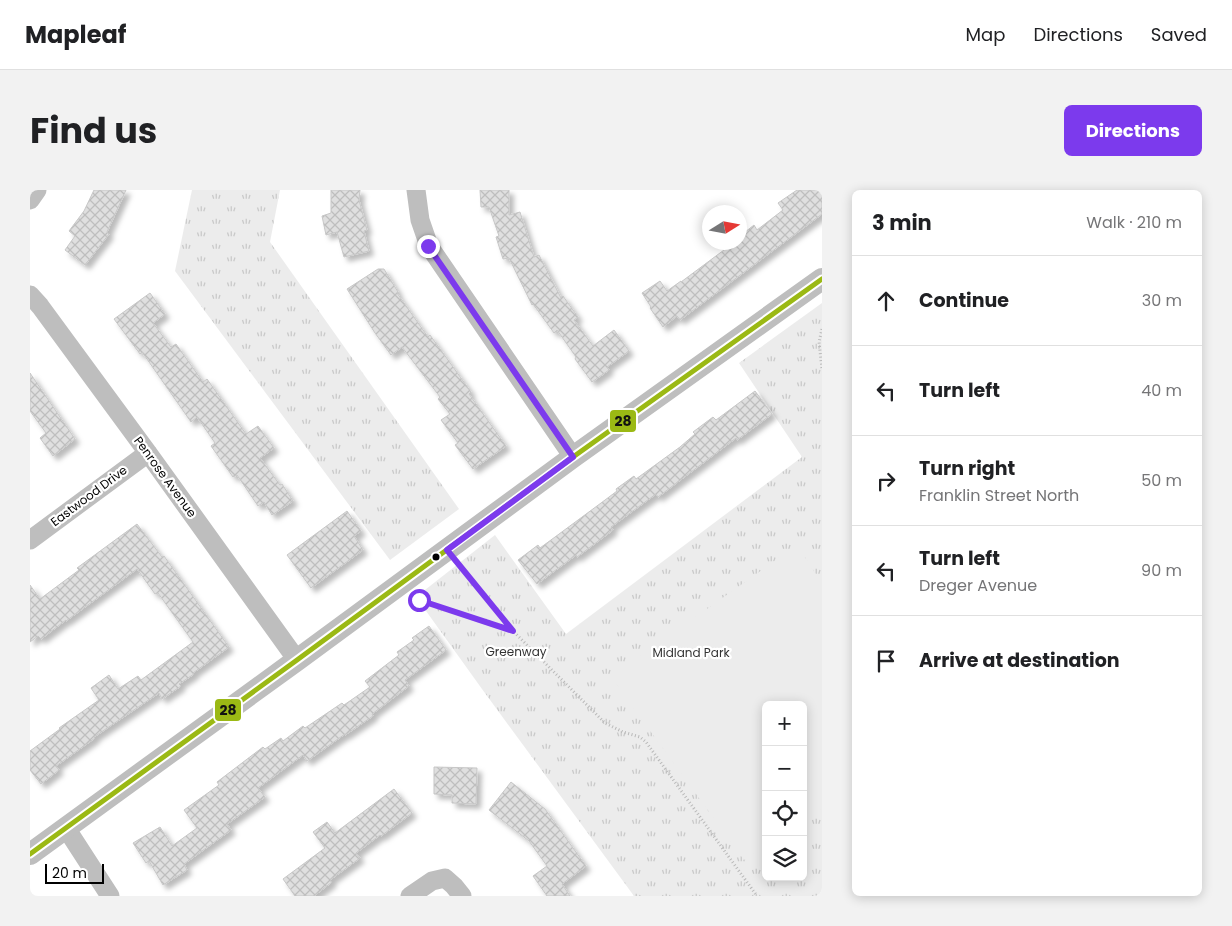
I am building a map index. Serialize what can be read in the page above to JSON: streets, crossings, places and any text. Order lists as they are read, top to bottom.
{
  "streets": {
    "street": ["Penrose Avenue", "Eastwood Drive"]
  },
  "crossings": [
    ["Penrose Avenue", "Eastwood Drive"]
  ],
  "parks": ["Greenway", "Midland Park"],
  "lines": ["transit line 28"],
  "scale_bar": "20 m",
  "north": "right",
  "page": {
    "header": "Mapleaf",
    "nav": ["Map", "Directions", "Saved"],
    "title": "Find us",
    "buttons": "Directions",
    "heading": ["3 min", "Walk · 210 m"],
    "list": [
      ["Continue", "30 m"],
      ["Turn left", "40 m"],
      ["Turn right", "Franklin Street North", "50 m"],
      ["Turn left", "Dreger Avenue", "90 m"],
      "Arrive at destination"
    ],
    "map_buttons": ["+", "−"],
    "scale": "20 m"
  }
}
